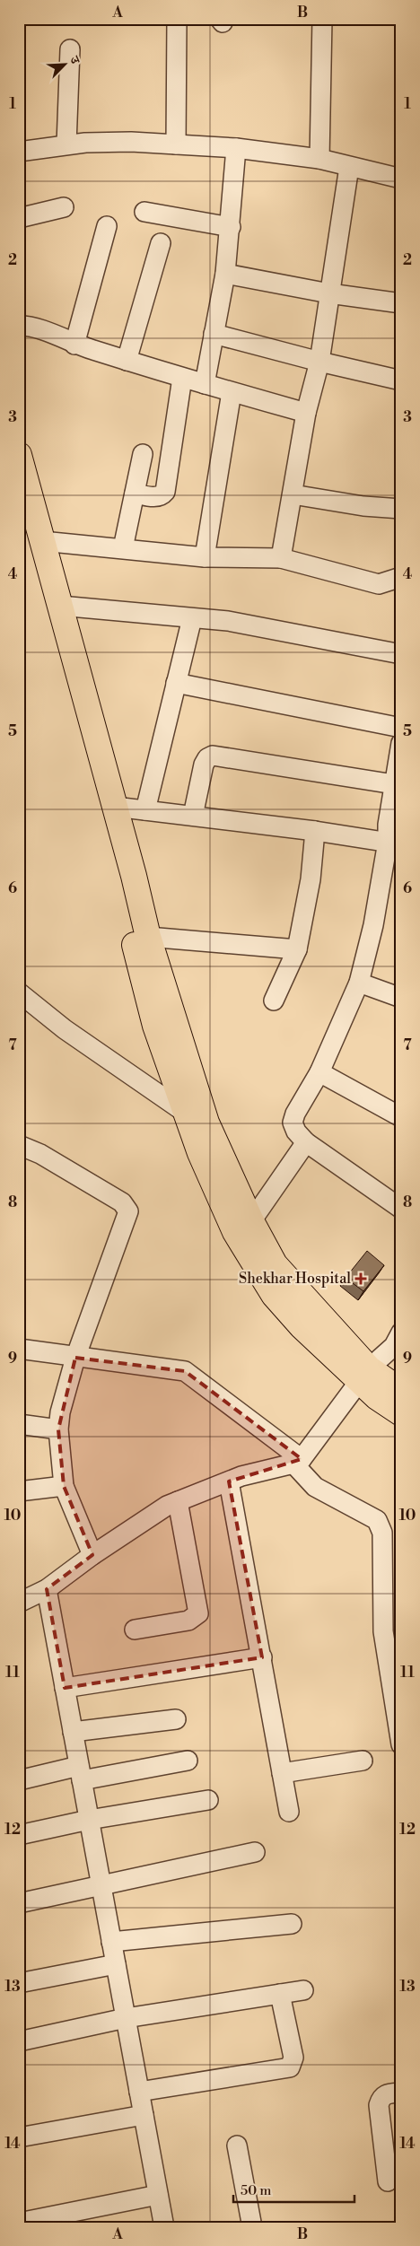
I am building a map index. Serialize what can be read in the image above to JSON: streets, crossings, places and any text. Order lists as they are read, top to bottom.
{
  "places": {
    "health": ["Shekhar Hospital"]
  },
  "scale_bar": "50 m",
  "north": "top right",
  "grid": {
    "columns": ["A", "B"],
    "rows": [
      "1",
      "2",
      "3",
      "4",
      "5",
      "6",
      "7",
      "8",
      "9",
      "10",
      "11",
      "12",
      "13",
      "14"
    ]
  }
}
